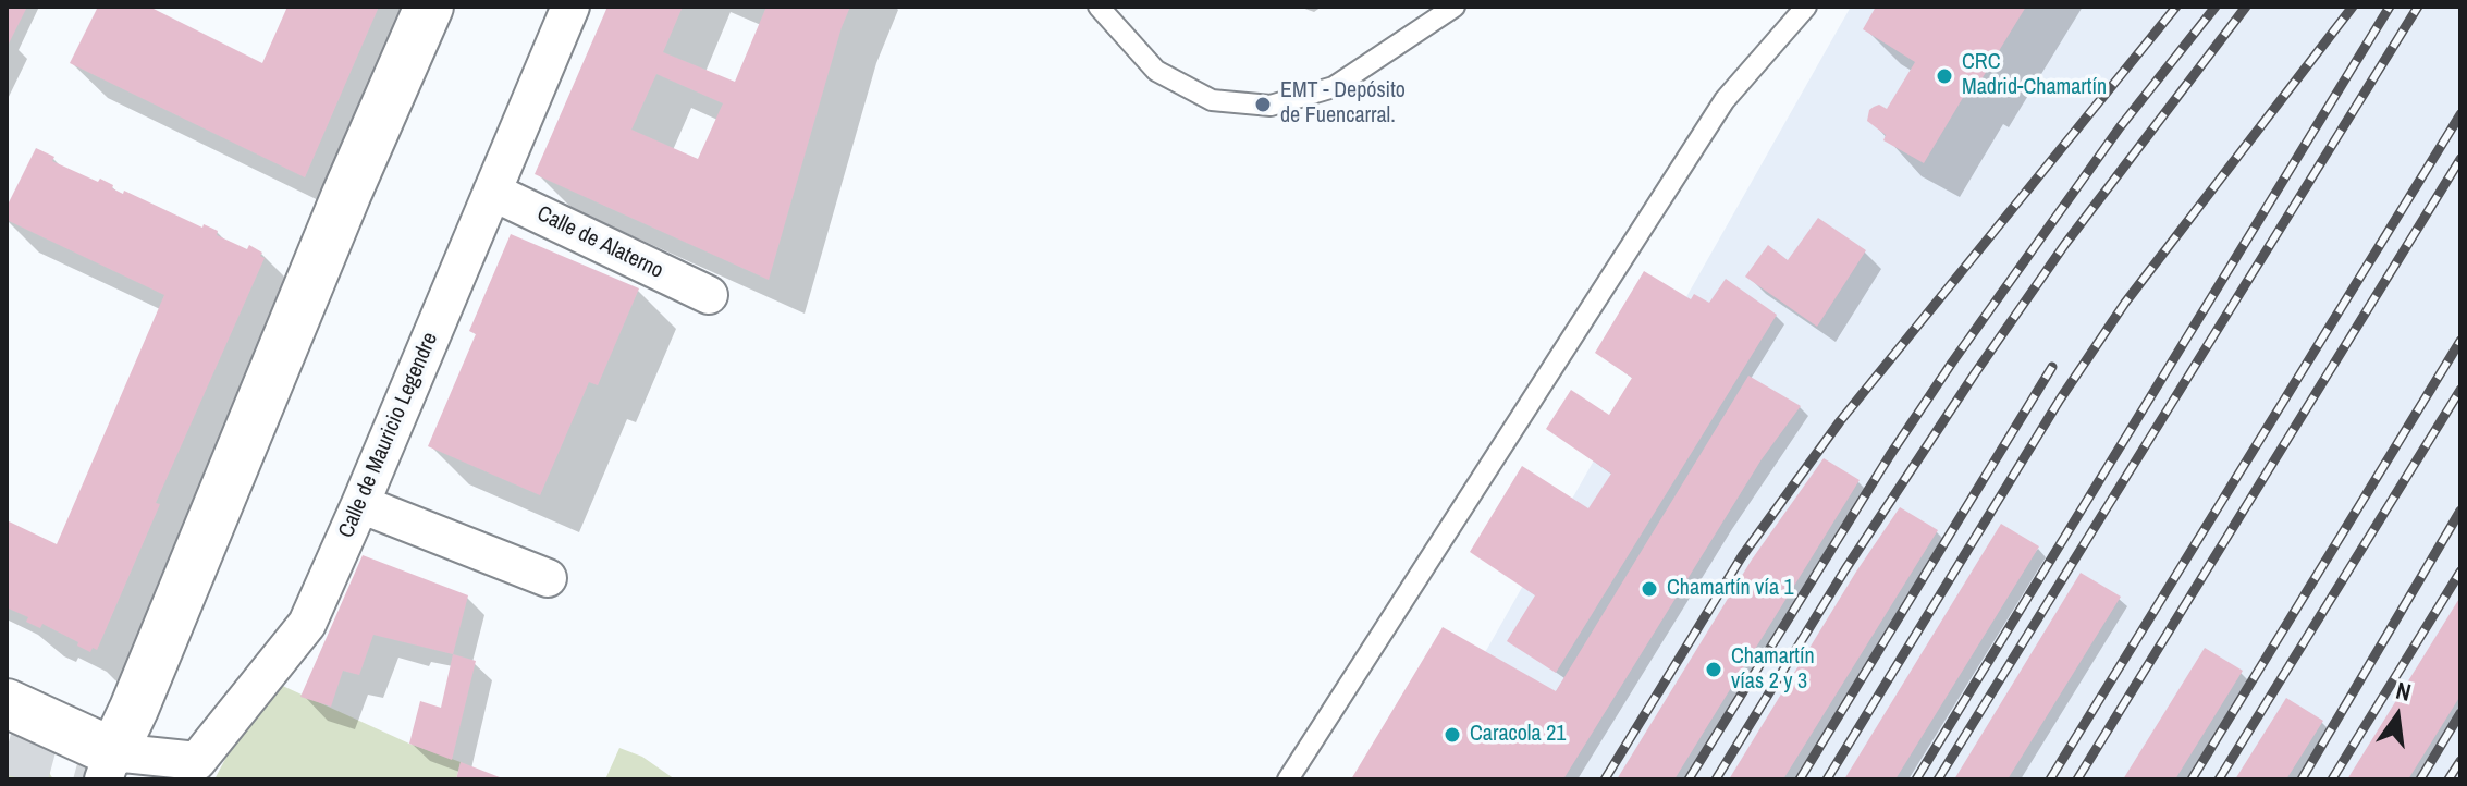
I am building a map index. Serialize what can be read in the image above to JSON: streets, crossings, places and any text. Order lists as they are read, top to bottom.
{
  "streets": {
    "street": ["Calle de Alaterno", "Calle de Mauricio Legendre"]
  },
  "crossings": [
    ["Calle de Alaterno", "Calle de Mauricio Legendre"]
  ],
  "places": [
    "CRC Madrid-Chamartín",
    "EMT - Depósito de Fuencarral.",
    "Chamartín vía 1",
    "Chamartín vías 2 y 3",
    "Caracola 21"
  ],
  "north": "top"
}
